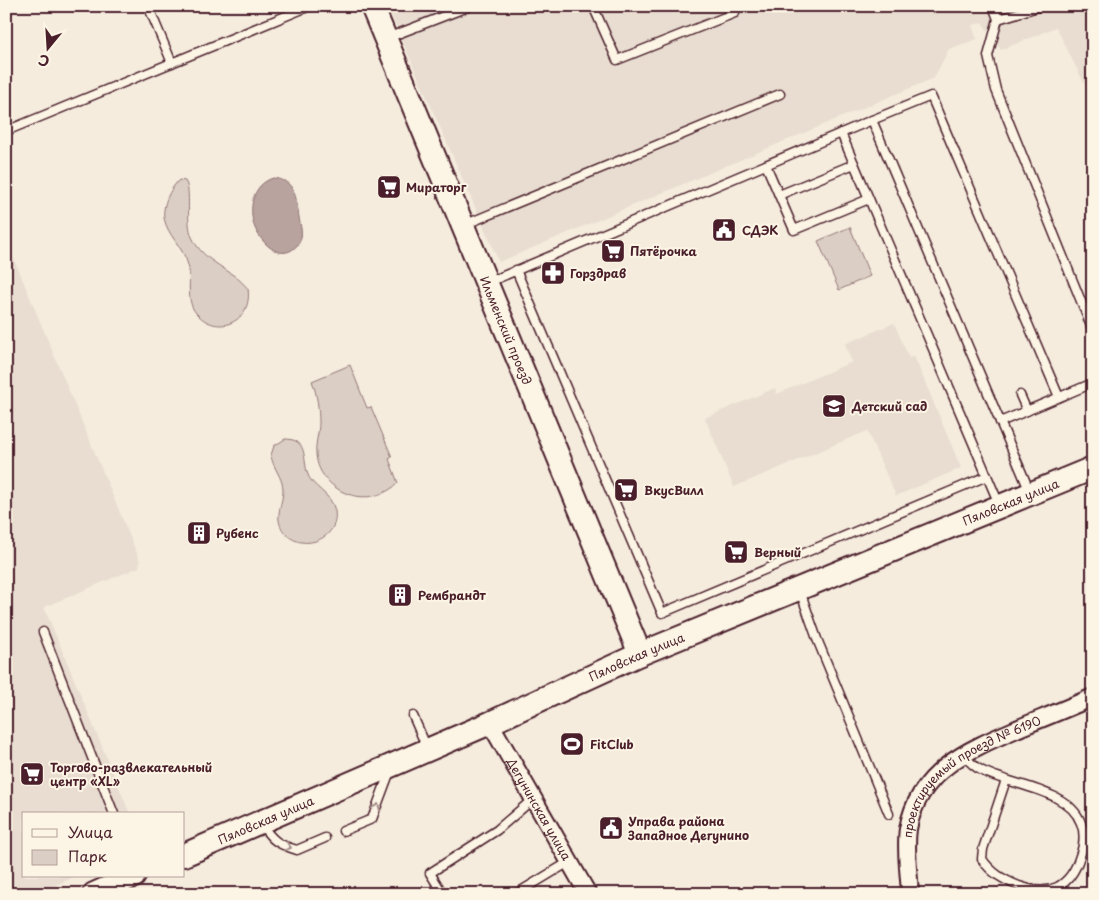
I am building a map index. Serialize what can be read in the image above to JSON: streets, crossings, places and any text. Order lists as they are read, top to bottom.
{
  "streets": {
    "street": [
      "Ильменский проезд",
      "Пяловская улица",
      "проектируемый проезд № 6190",
      "Дегунинская улица"
    ]
  },
  "crossings": [
    ["Ильменский проезд", "Пяловская улица"],
    ["Пяловская улица", "Дегунинская улица"]
  ],
  "places": {
    "supermarket": [
      "Мираторг",
      "Пятёрочка",
      "ВкусВилл",
      "Верный",
      "Торгово-развлекательный центр «XL»"
    ],
    "public building": ["СДЭК", "Управа района Западное Дегунино"],
    "pharmacy": ["Горздрав"],
    "school or university": ["Детский сад"],
    "building": ["Рубенс", "Рембрандт"],
    "sports": ["FitClub"]
  },
  "legend": ["Улица", "Парк"],
  "north": "bottom"
}
